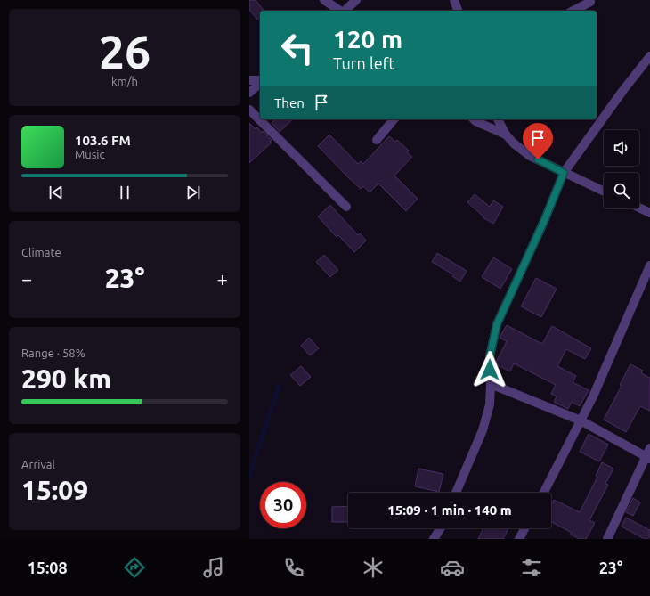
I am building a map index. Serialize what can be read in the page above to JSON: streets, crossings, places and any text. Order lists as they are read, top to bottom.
{
  "page": {
    "tile": [
      ["26", "km/h"],
      "Climate",
      ["Range · 58%", "290 km"],
      ["Arrival", "15:09"]
    ],
    "turn": ["120 m", "Turn left"],
    "then": "Then",
    "song": ["103.6 FM", "Music"],
    "heat": ["−", "23°", "+"],
    "limit": "30",
    "trip": "15:09 · 1 min · 140 m",
    "tabs": ["15:08", "23°"]
  }
}
